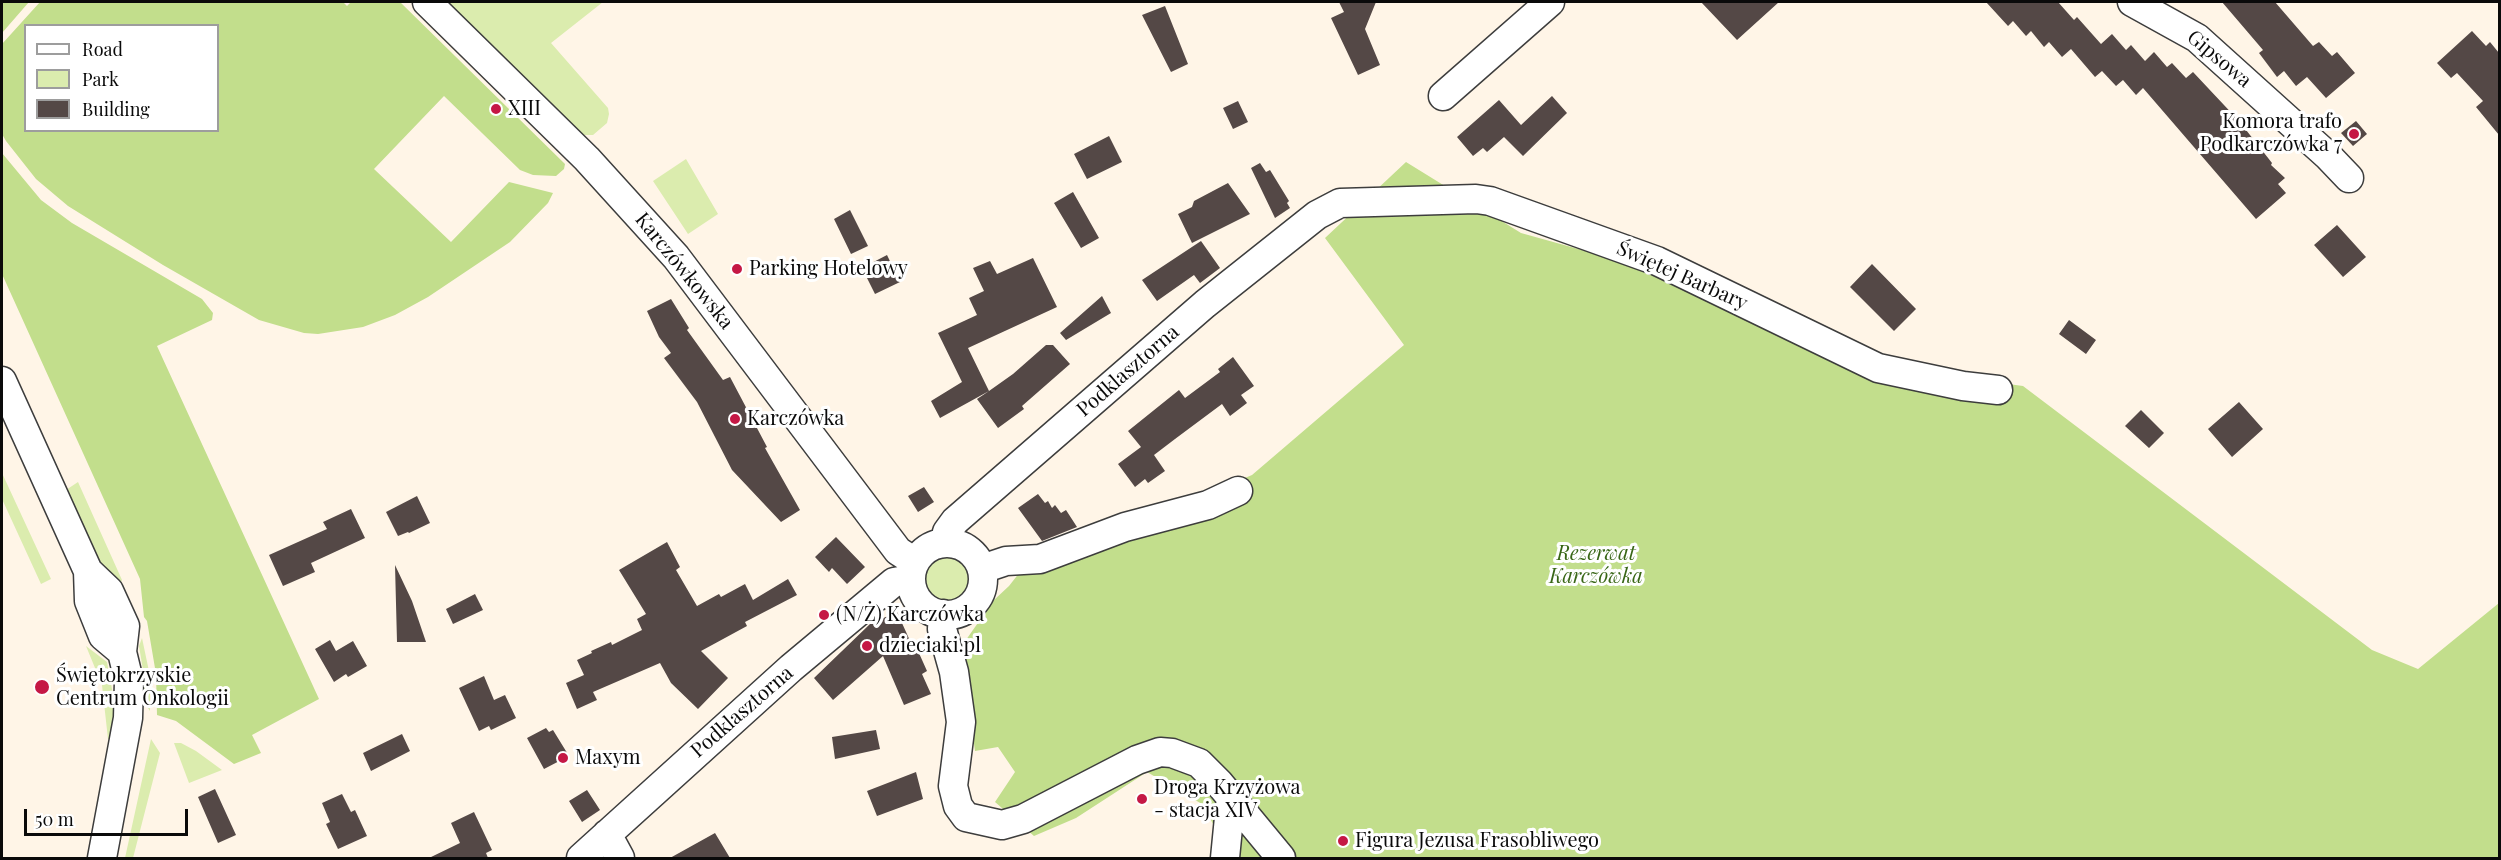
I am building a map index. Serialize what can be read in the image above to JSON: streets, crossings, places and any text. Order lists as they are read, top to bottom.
{
  "streets": {
    "street": [
      "Gipsowa",
      "Karczówkowska",
      "Świętej Barbary",
      "Podklasztorna"
    ]
  },
  "crossings": [
    ["Karczówkowska", "Podklasztorna"],
    ["Świętej Barbary", "Podklasztorna"]
  ],
  "parks": ["Rezerwat Karczówka"],
  "places": [
    "XIII",
    "Komora trafo Podkarczówka 7",
    "Parking Hotelowy",
    "Karczówka",
    "(N/Ż) Karczówka",
    "dzieciaki.pl",
    "Świętokrzyskie Centrum Onkologii",
    "Maxym",
    "Droga Krzyżowa - stacja XIV",
    "Figura Jezusa Frasobliwego"
  ],
  "legend": ["Road", "Park", "Building"],
  "scale_bar": "50 m"
}
